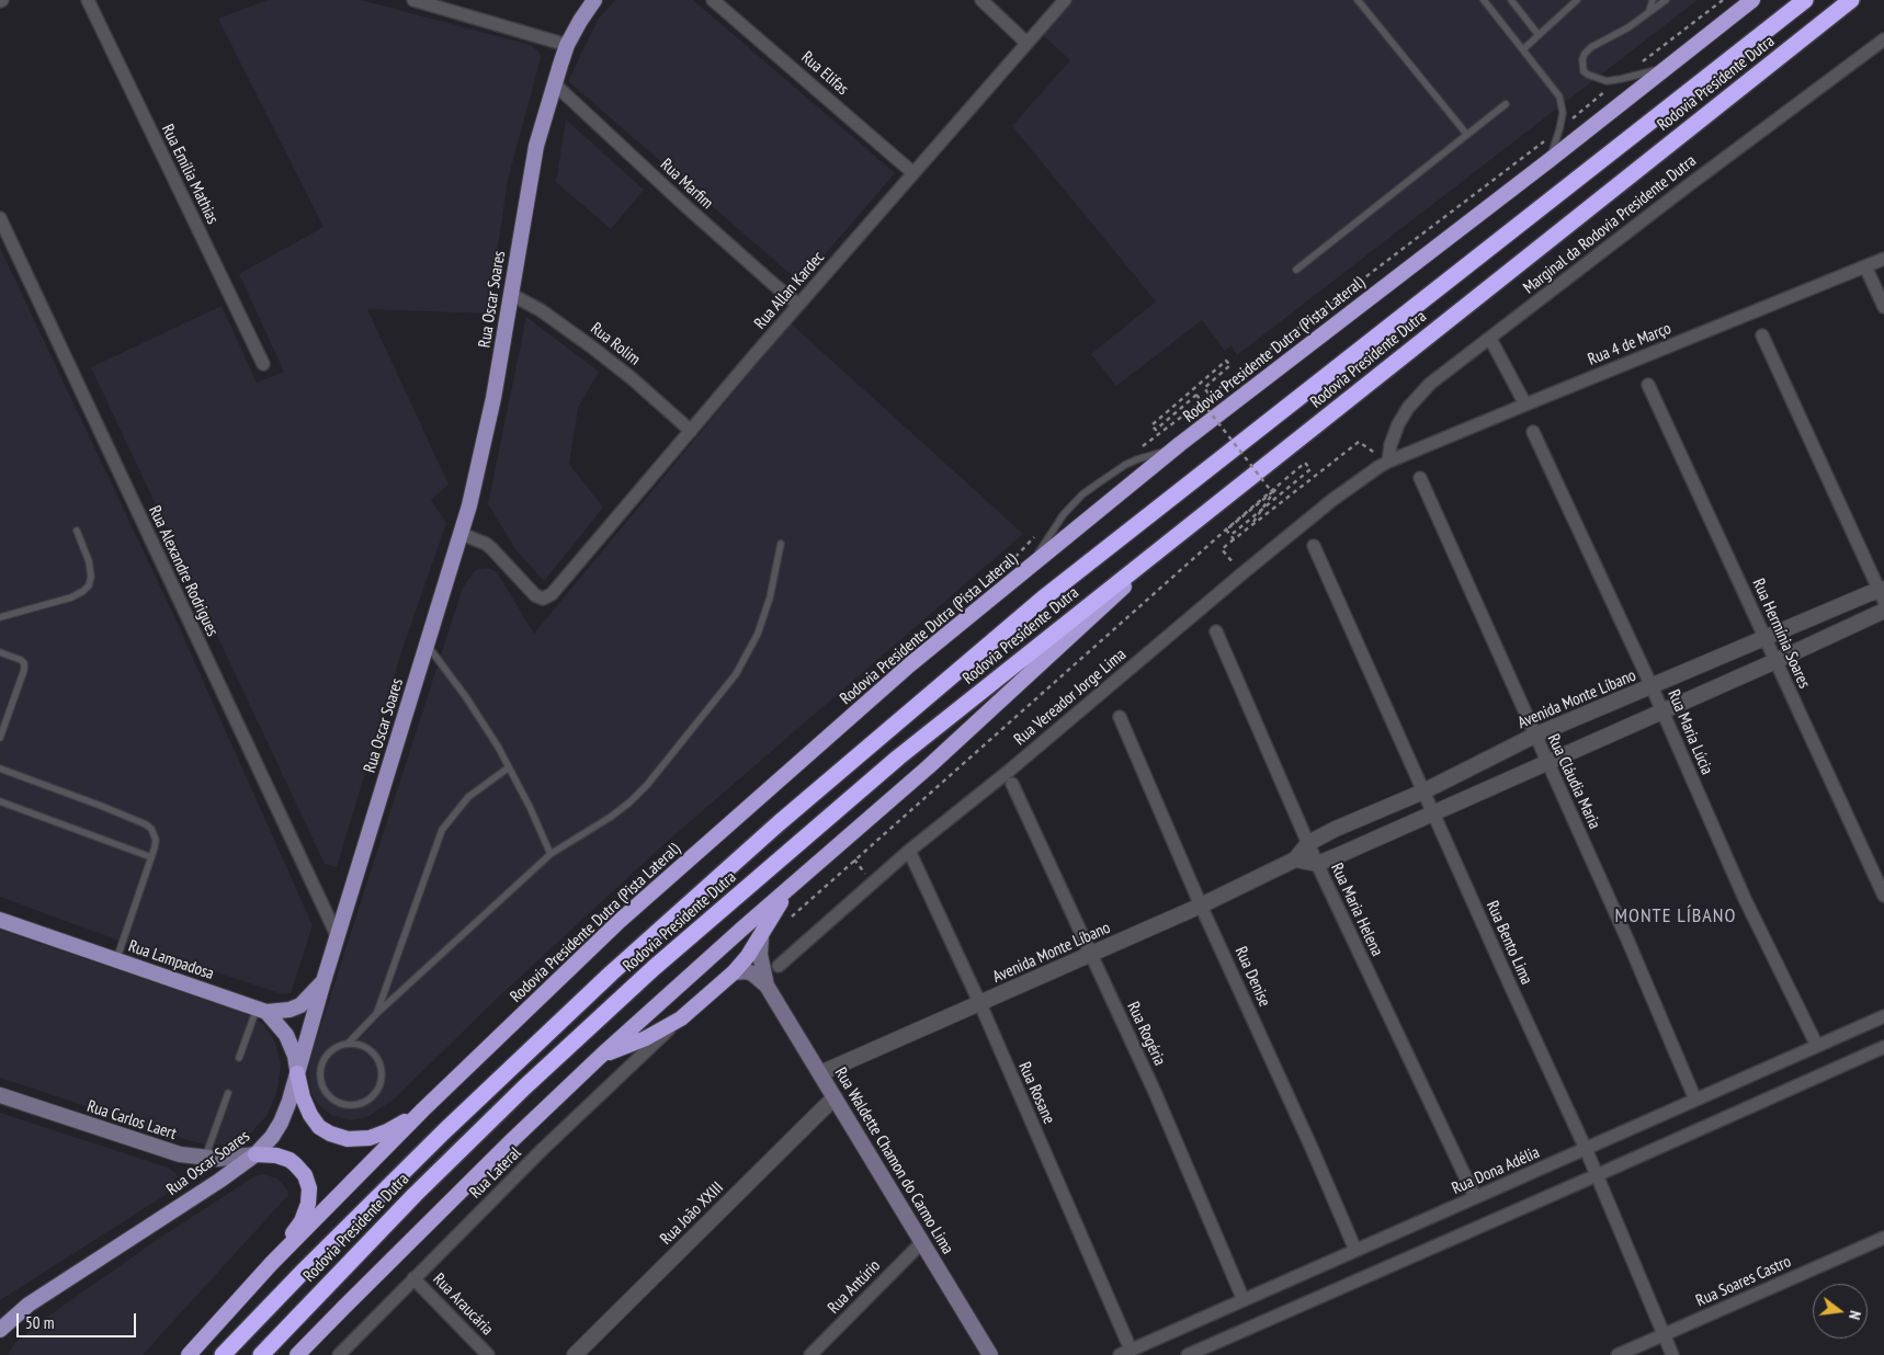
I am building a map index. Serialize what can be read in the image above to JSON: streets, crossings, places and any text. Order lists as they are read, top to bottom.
{
  "streets": {
    "highway": ["Rodovia Presidente Dutra", "Rodovia Presidente Dutra (Pista Lateral)"],
    "main road": [
      "Rua Oscar Soares",
      "Rua Lampadosa",
      "Rua Carlos Laert",
      "Rua Waldette Chamon do Carmo Lima"
    ],
    "street": [
      "Rua Elifas",
      "Rua Emília Mathias",
      "Rua Marfim",
      "Marginal da Rodovia Presidente Dutra",
      "Rua Allan Kardec",
      "Rua Rolim",
      "Rua 4 de Março",
      "Rua Alexandre Rodrigues",
      "Rua Hermínia Soares",
      "Rua Vereador Jorge Lima",
      "Avenida Monte Líbano",
      "Rua Maria Lúcia",
      "Rua Cláudia Maria",
      "Rua Maria Helena",
      "Rua Bento Lima",
      "Rua Denise",
      "Rua Rogéria",
      "Rua Rosane",
      "Rua Dona Adélia",
      "Rua Lateral",
      "Rua João XXIII",
      "Rua Soares Castro",
      "Rua Antúrio",
      "Rua Araucária"
    ]
  },
  "crossings": [
    ["Rua Elifas", "Rua Allan Kardec"],
    ["Rua Marfim", "Rua Allan Kardec"],
    ["Rua Marfim", "Rua Oscar Soares"],
    ["Marginal da Rodovia Presidente Dutra", "Rua 4 de Março"],
    ["Marginal da Rodovia Presidente Dutra", "Rua Vereador Jorge Lima"],
    ["Rua Allan Kardec", "Rua Oscar Soares"],
    ["Rua Allan Kardec", "Rua Rolim"],
    ["Rua Oscar Soares", "Rua Rolim"],
    ["Rua Oscar Soares", "Rua Alexandre Rodrigues"],
    ["Rua Oscar Soares", "Rua Lampadosa"],
    ["Rua Oscar Soares", "Rua Carlos Laert"],
    ["Rua 4 de Março", "Rua Vereador Jorge Lima"],
    ["Rua Hermínia Soares", "Avenida Monte Líbano"],
    ["Rua Vereador Jorge Lima", "Rua Rosane"],
    ["Avenida Monte Líbano", "Rua Maria Lúcia"],
    ["Avenida Monte Líbano", "Rua Cláudia Maria"],
    ["Avenida Monte Líbano", "Rua Maria Helena"],
    ["Avenida Monte Líbano", "Rua Bento Lima"],
    ["Avenida Monte Líbano", "Rua Denise"],
    ["Avenida Monte Líbano", "Rua Rogéria"],
    ["Avenida Monte Líbano", "Rua Rosane"],
    ["Avenida Monte Líbano", "Rua Waldette Chamon do Carmo Lima"],
    ["Rua Maria Lúcia", "Rua Dona Adélia"],
    ["Rua Cláudia Maria", "Rua Dona Adélia"],
    ["Rua Maria Helena", "Rua Dona Adélia"],
    ["Rua Bento Lima", "Rua Dona Adélia"],
    ["Rua Bento Lima", "Rua Soares Castro"],
    ["Rua Denise", "Rua Dona Adélia"],
    ["Rua Rogéria", "Rua Dona Adélia"],
    ["Rua Rosane", "Rua Dona Adélia"],
    ["Rua Waldette Chamon do Carmo Lima", "Rua João XXIII"],
    ["Rua Waldette Chamon do Carmo Lima", "Rua Antúrio"],
    ["Rua Lateral", "Rua Araucária"]
  ],
  "districts": ["MONTE LÍBANO"],
  "scale_bar": "50 m",
  "north": "right"
}
